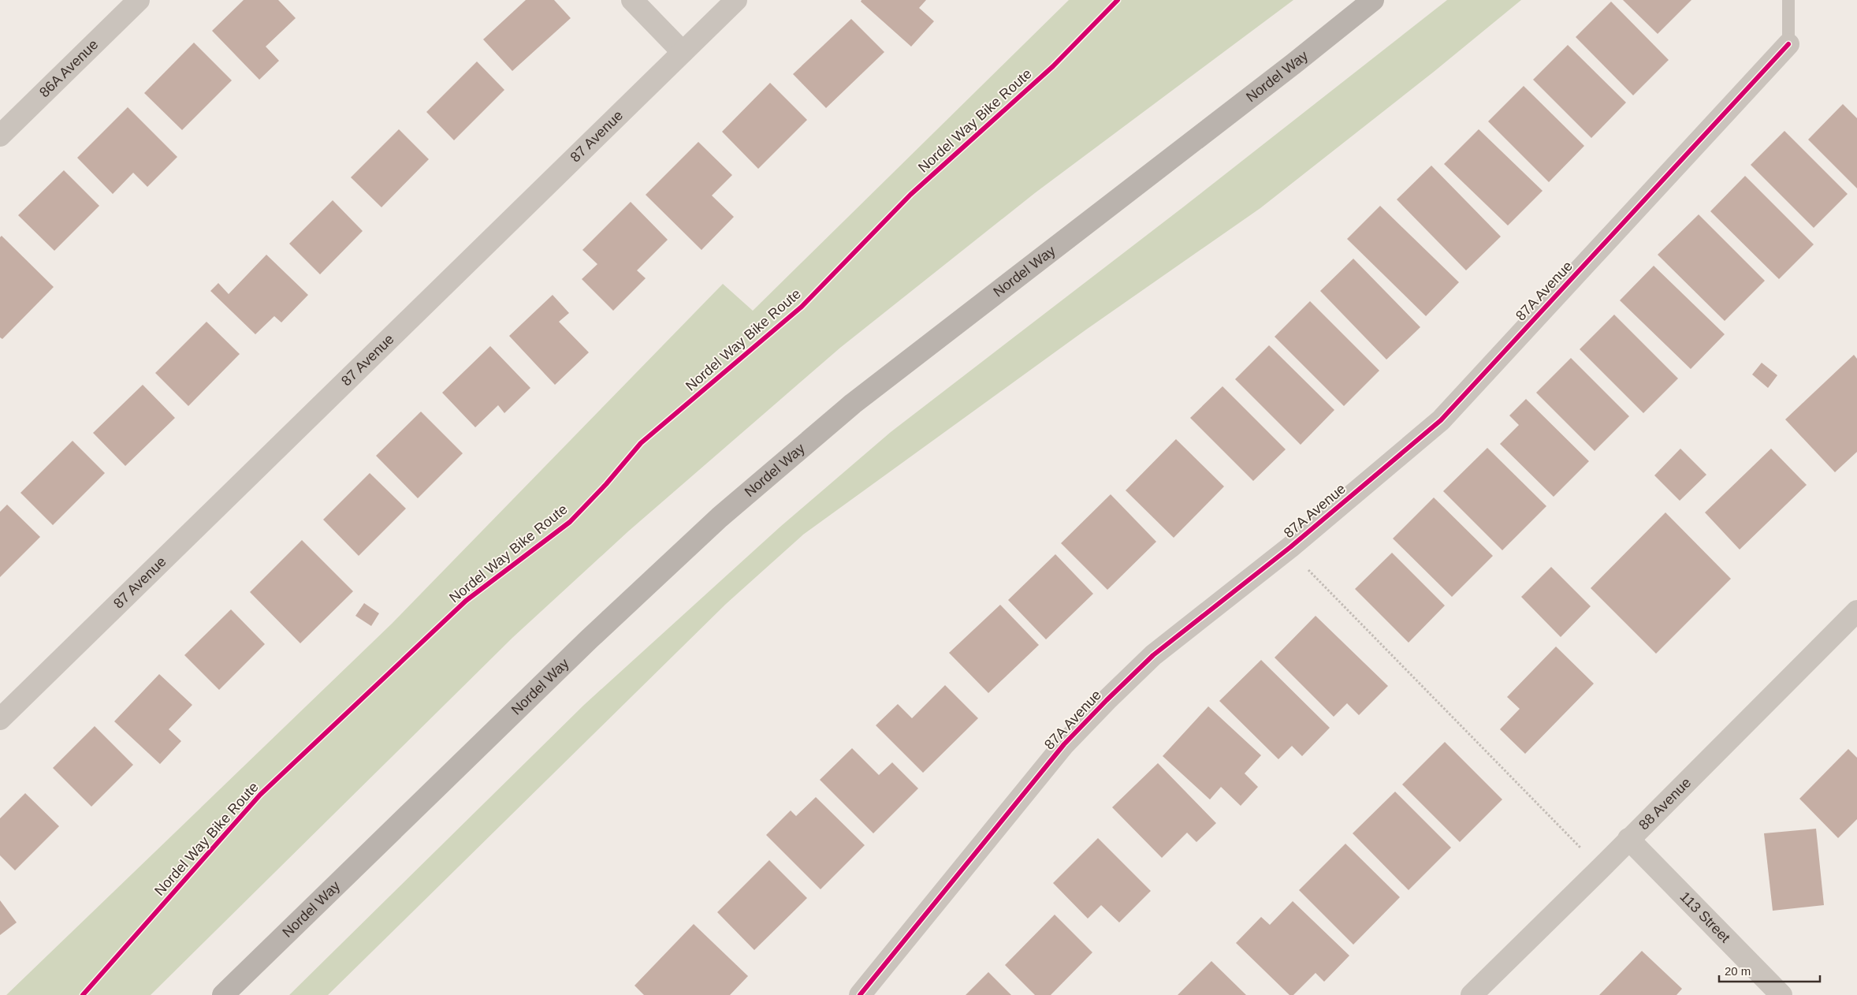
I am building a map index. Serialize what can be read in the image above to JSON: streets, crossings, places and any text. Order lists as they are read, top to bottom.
{
  "streets": {
    "main road": ["Nordel Way"],
    "street": [
      "86A Avenue",
      "87 Avenue",
      "87A Avenue",
      "88 Avenue",
      "113 Street"
    ],
    "cycle path": ["Nordel Way Bike Route"]
  },
  "crossings": [
    ["88 Avenue", "113 Street"]
  ],
  "scale_bar": "20 m"
}
